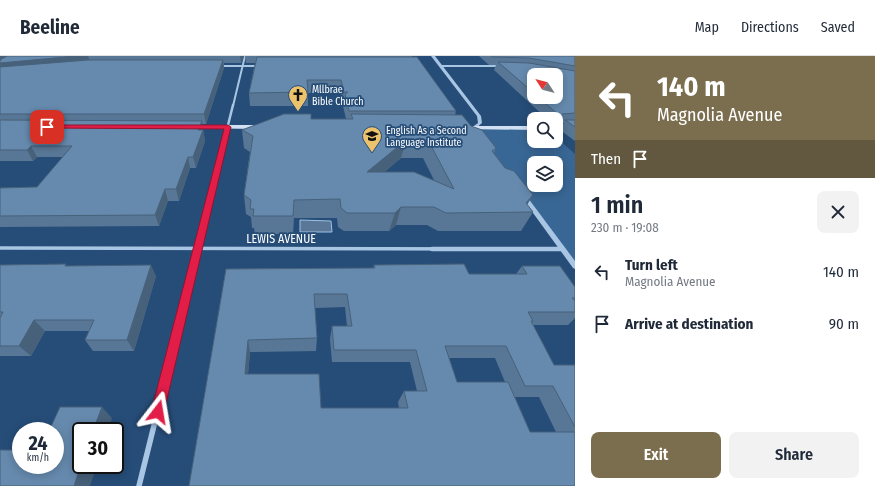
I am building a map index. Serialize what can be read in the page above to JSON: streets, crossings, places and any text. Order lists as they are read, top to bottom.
{
  "streets": {
    "street": ["LEWIS AVENUE"]
  },
  "places": {
    "church": ["Mllbrae Bible Church"],
    "school or university": ["English As a Second Language Institute"]
  },
  "north": "top left",
  "page": {
    "header": "Beeline",
    "nav": ["Map", "Directions", "Saved"],
    "turn": ["140 m", "Magnolia Avenue"],
    "then": "Then",
    "heading": ["1 min", "230 m · 19:08"],
    "list": [
      {
        "name": "Turn left",
        "note": "Magnolia Avenue",
        "value": "140 m"
      },
      {
        "name": "Arrive at destination",
        "value": "90 m"
      }
    ],
    "speed": "24 km/h",
    "limit": "30",
    "buttons": ["Exit", "Share"]
  }
}
